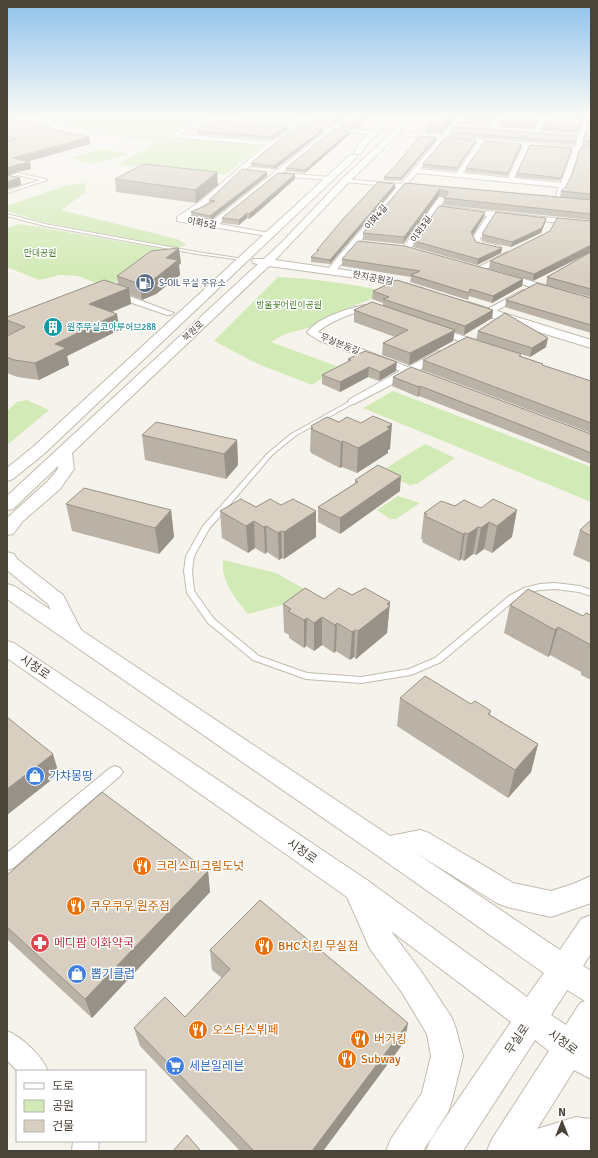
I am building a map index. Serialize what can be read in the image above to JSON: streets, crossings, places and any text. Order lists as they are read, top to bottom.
{
  "streets": {
    "street": [
      "이화4길",
      "이화5길",
      "이화3길",
      "한지공원길",
      "북원로",
      "무실본동길",
      "시청로",
      "무실로"
    ]
  },
  "crossings": [
    ["이화4길", "한지공원길"],
    ["이화5길", "북원로"],
    ["한지공원길", "북원로"],
    ["시청로", "무실로"]
  ],
  "parks": ["만대공원", "방울꽃어린이공원"],
  "places": {
    "fuel station": ["S-OIL 무실 주유소"],
    "building": ["원주무실코아루허브288"],
    "shop": ["가챠몽땅", "뽑기클럽"],
    "restaurant": [
      "크리스피크림도넛",
      "쿠우쿠우 원주점",
      "BHC치킨 무실점",
      "오스타스뷔페",
      "버거킹",
      "Subway"
    ],
    "pharmacy": ["메디팜 이화약국"],
    "supermarket": ["세븐일레븐"]
  },
  "legend": ["도로", "공원", "건물"],
  "north": "top"
}
